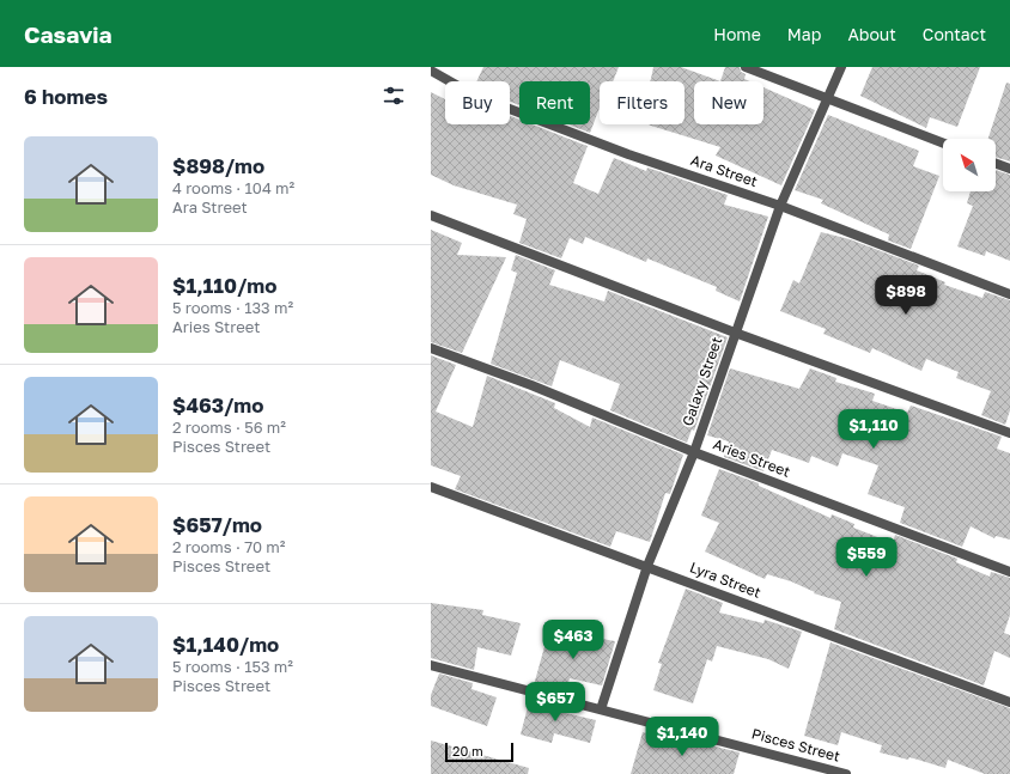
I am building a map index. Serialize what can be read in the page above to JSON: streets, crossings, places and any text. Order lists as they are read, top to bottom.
{
  "streets": {
    "street": [
      "Ara Street",
      "Galaxy Street",
      "Aries Street",
      "Lyra Street",
      "Pisces Street"
    ]
  },
  "crossings": [
    ["Ara Street", "Galaxy Street"],
    ["Galaxy Street", "Aries Street"],
    ["Galaxy Street", "Lyra Street"],
    ["Galaxy Street", "Pisces Street"]
  ],
  "scale_bar": "20 m",
  "north": "top left",
  "page": {
    "header": "Casavia",
    "nav": [
      "Home",
      "Map",
      "About",
      "Contact"
    ],
    "heading": "6 homes",
    "chip": [
      "Buy",
      "Rent",
      "Filters",
      "New"
    ],
    "list": [
      {
        "name": "$898/mo",
        "note": "4 rooms · 104 m² · Ara Street"
      },
      {
        "name": "$1,110/mo",
        "note": "5 rooms · 133 m² · Aries Street"
      },
      {
        "name": "$463/mo",
        "note": "2 rooms · 56 m² · Pisces Street"
      },
      {
        "name": "$657/mo",
        "note": "2 rooms · 70 m² · Pisces Street"
      },
      {
        "name": "$1,140/mo",
        "note": "5 rooms · 153 m² · Pisces Street"
      }
    ],
    "price": [
      "$898",
      "$1,110",
      "$559",
      "$463",
      "$657",
      "$1,140"
    ],
    "scale": "20 m"
  }
}
